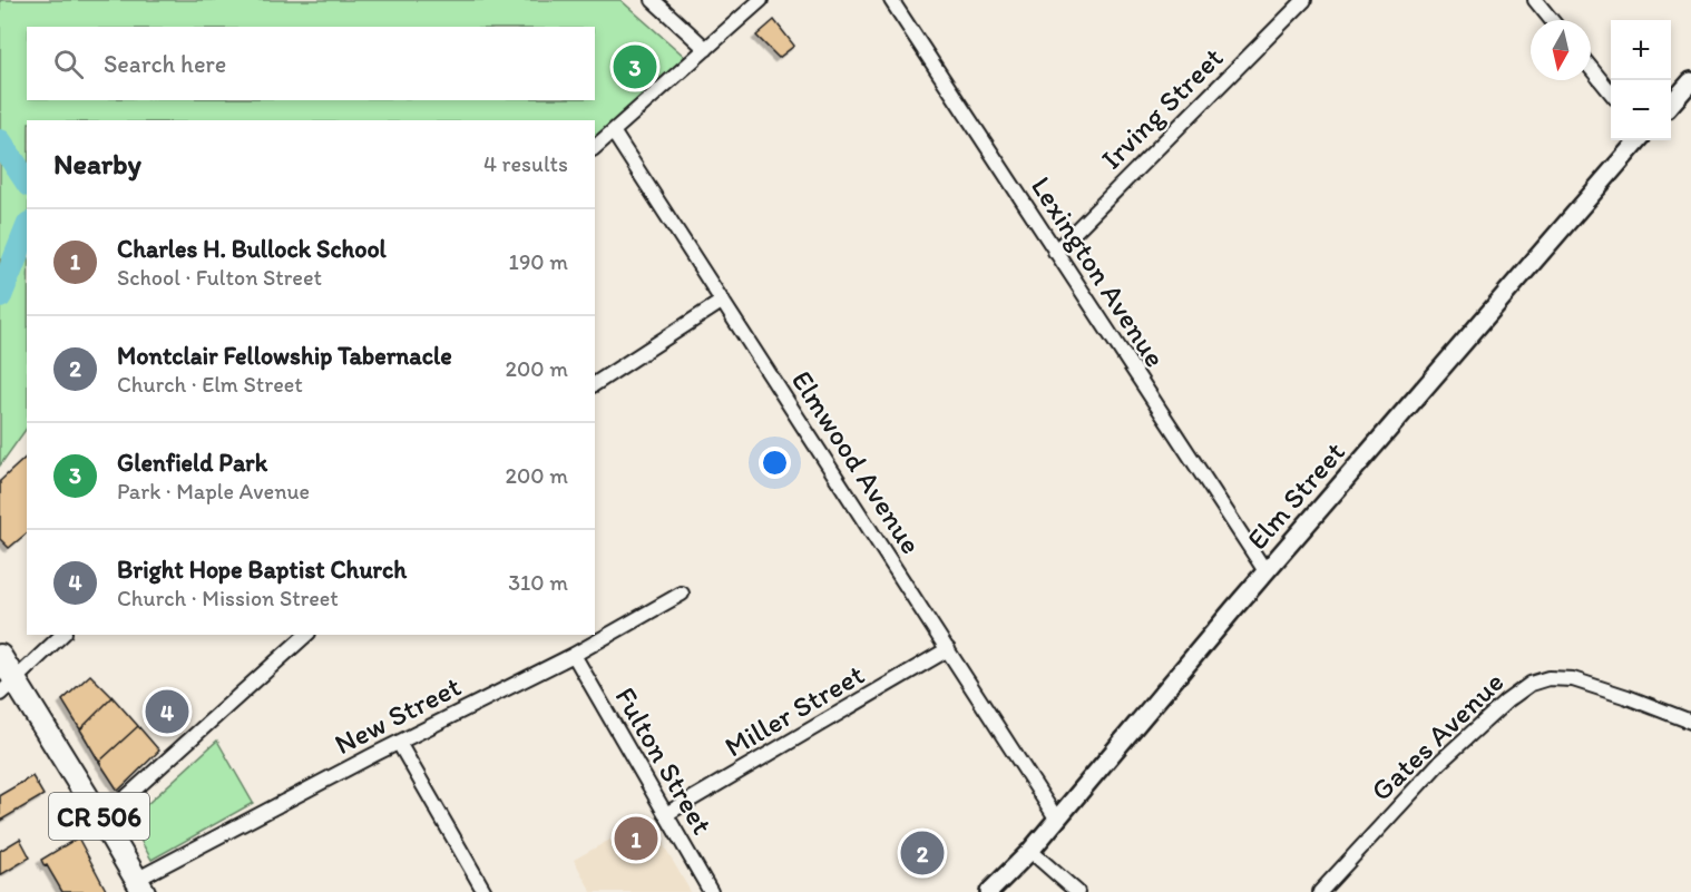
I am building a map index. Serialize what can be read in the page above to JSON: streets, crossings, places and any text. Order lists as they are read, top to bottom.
{
  "streets": {
    "main road": ["CR 506"],
    "street": [
      "Irving Street",
      "Lexington Avenue",
      "Elmwood Avenue",
      "Elm Street",
      "Miller Street",
      "New Street",
      "Gates Avenue",
      "Fulton Street"
    ]
  },
  "crossings": [
    ["Irving Street", "Lexington Avenue"],
    ["Lexington Avenue", "Elm Street"],
    ["Elmwood Avenue", "Elm Street"],
    ["Elmwood Avenue", "Miller Street"],
    ["Miller Street", "Fulton Street"],
    ["New Street", "Fulton Street"],
    ["New Street", "CR 506"]
  ],
  "north": "bottom",
  "page": {
    "map_buttons": ["+", "−"],
    "search": "Search here",
    "pins": [
      "3",
      "4",
      "1",
      "2"
    ],
    "heading": ["Nearby", "4 results"],
    "list": [
      {
        "mark": "1",
        "name": "Charles H. Bullock School",
        "note": "School · Fulton Street",
        "value": "190 m"
      },
      {
        "mark": "2",
        "name": "Montclair Fellowship Tabernacle",
        "note": "Church · Elm Street",
        "value": "200 m"
      },
      {
        "mark": "3",
        "name": "Glenfield Park",
        "note": "Park · Maple Avenue",
        "value": "200 m"
      },
      {
        "mark": "4",
        "name": "Bright Hope Baptist Church",
        "note": "Church · Mission Street",
        "value": "310 m"
      }
    ]
  }
}
